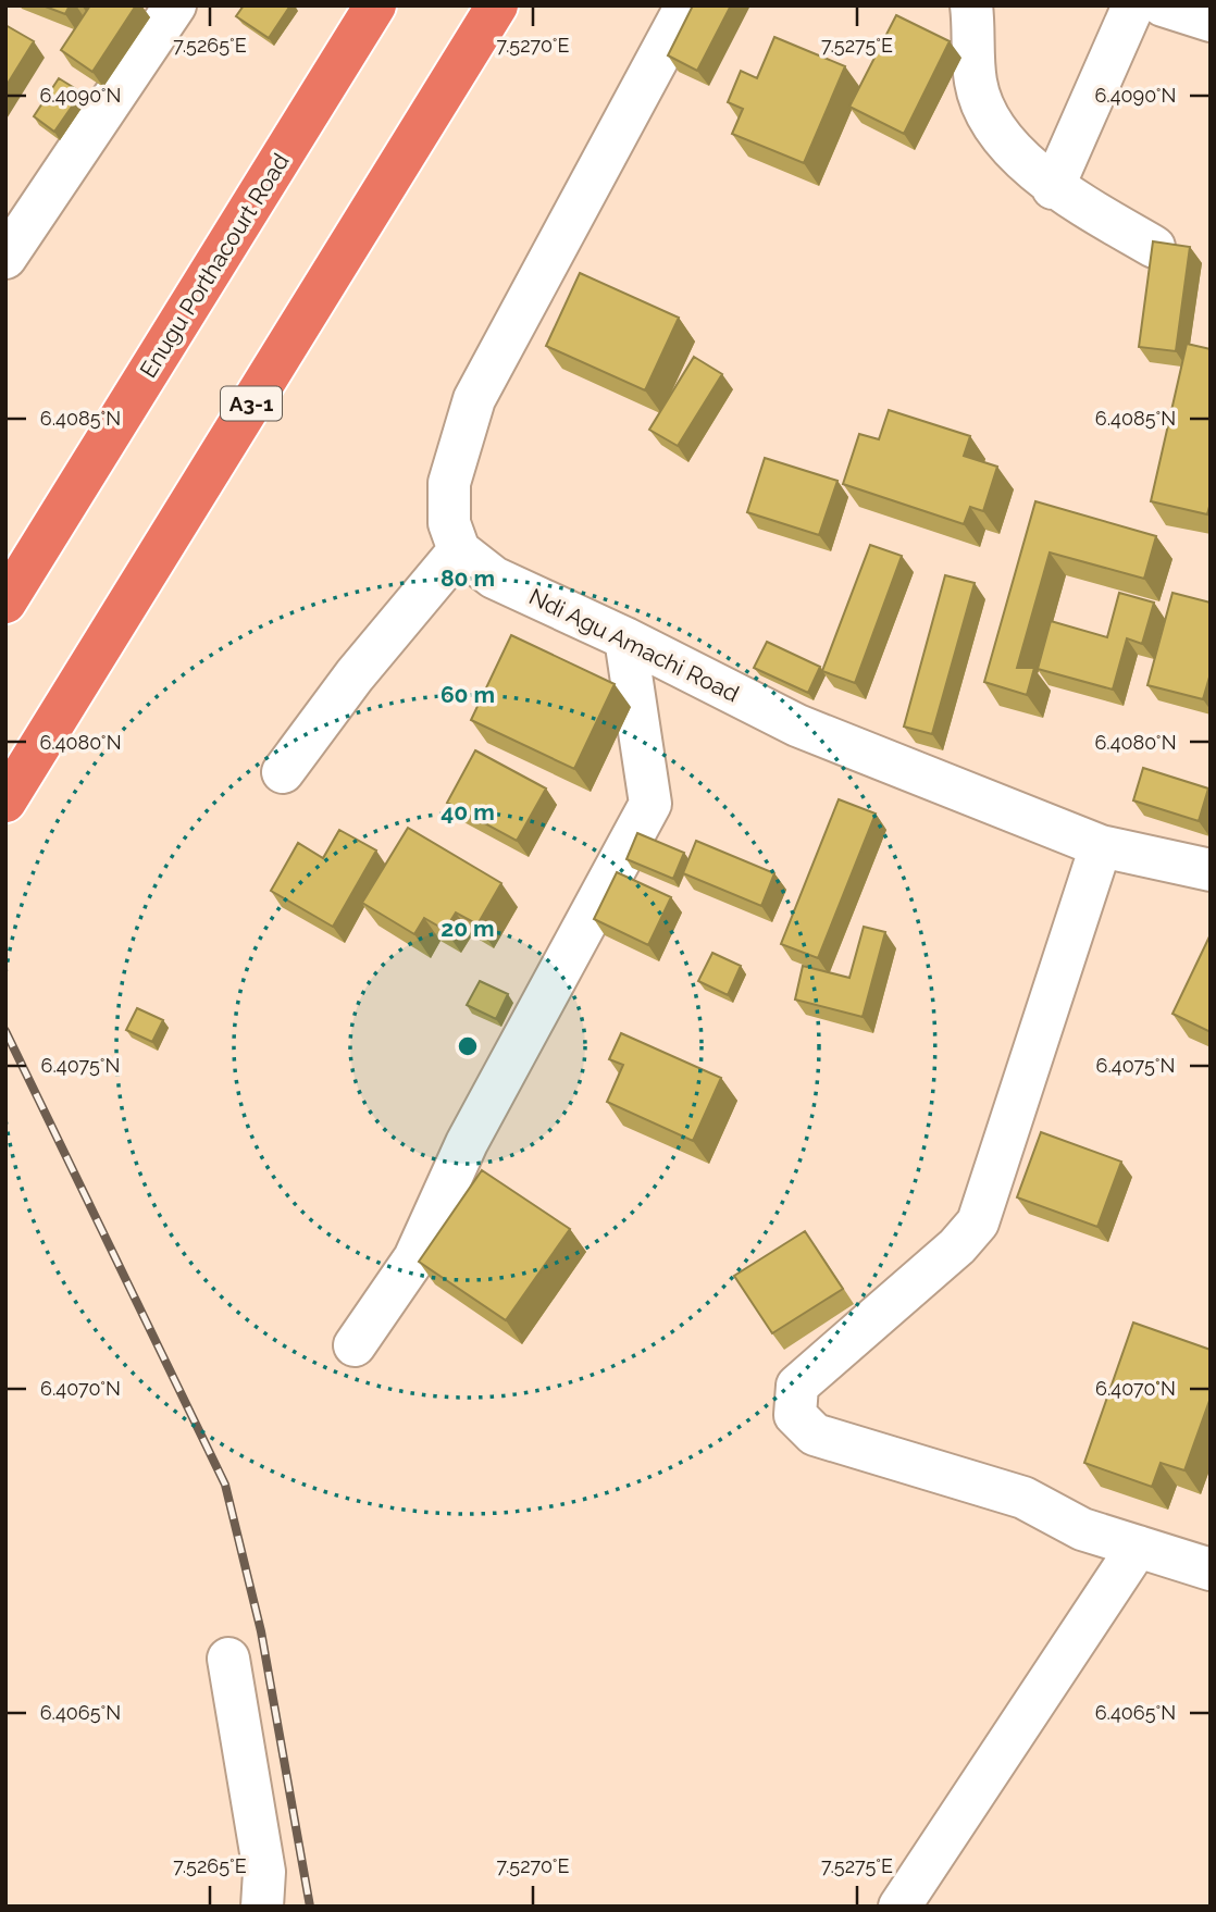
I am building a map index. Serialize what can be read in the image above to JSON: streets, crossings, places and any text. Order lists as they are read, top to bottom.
{
  "streets": {
    "highway": ["Enugu Porthacourt Road", "A3-1"],
    "street": ["Ndi Agu Amachi Road"]
  },
  "coordinates": [
    "7.5265°E",
    "7.5270°E",
    "7.5275°E",
    "6.4090°N",
    "6.4085°N",
    "6.4080°N",
    "6.4075°N",
    "6.4070°N",
    "6.4065°N"
  ],
  "rings": [
    "80 m",
    "60 m",
    "40 m",
    "20 m"
  ]
}
